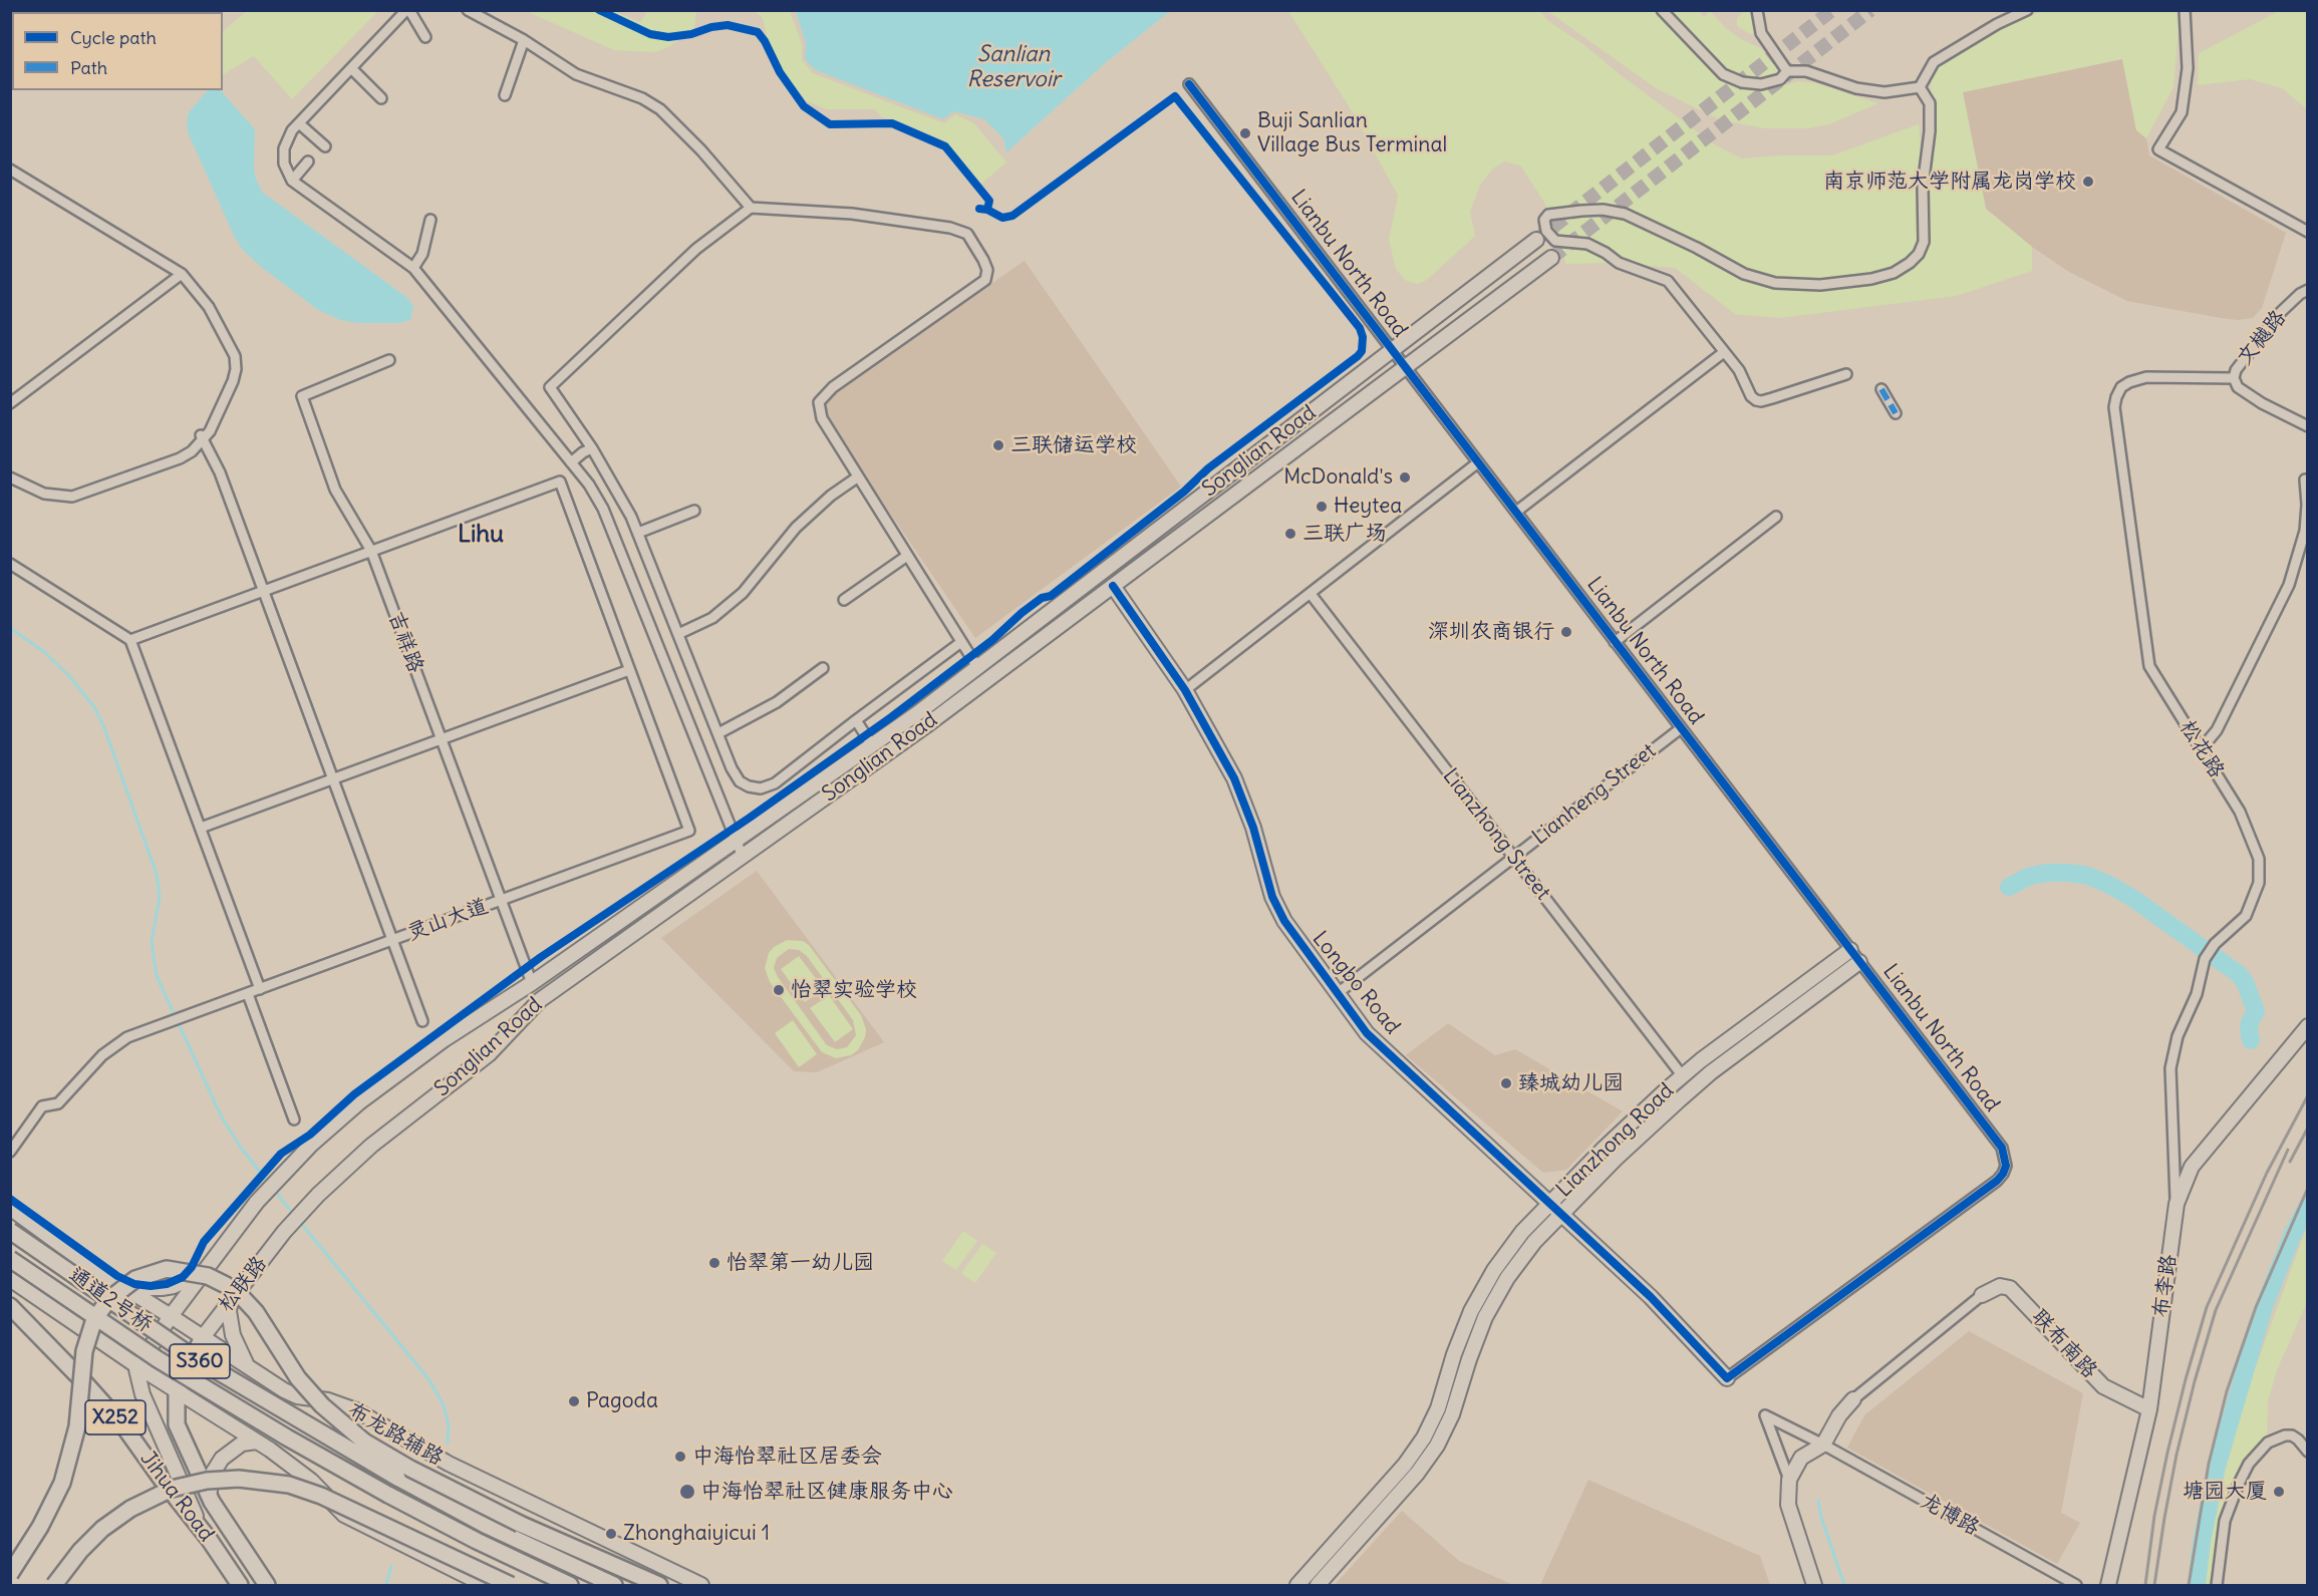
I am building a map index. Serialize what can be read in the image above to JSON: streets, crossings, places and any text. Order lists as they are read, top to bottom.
{
  "streets": {
    "main road": [
      "通道2号桥",
      "S360",
      "X252",
      "Jihua Road"
    ],
    "street": [
      "Lianbu North Road",
      "文樾路",
      "Songlian Road",
      "吉祥路",
      "松花路",
      "Lianheng Street",
      "Lianzhong Street",
      "灵山大道",
      "Longbo Road",
      "Lianzhong Road",
      "松联路",
      "布李路",
      "联布南路",
      "布龙路辅路",
      "龙博路"
    ]
  },
  "crossings": [
    ["Lianbu North Road", "Songlian Road"],
    ["Lianbu North Road", "Lianheng Street"],
    ["Lianbu North Road", "Longbo Road"],
    ["Lianbu North Road", "Lianzhong Road"],
    ["文樾路", "松花路"],
    ["Songlian Road", "吉祥路"],
    ["Songlian Road", "Longbo Road"],
    ["Songlian Road", "松联路"],
    ["Songlian Road", "布龙路辅路"],
    ["吉祥路", "灵山大道"],
    ["松花路", "布李路"],
    ["Lianheng Street", "Lianzhong Street"],
    ["Lianheng Street", "Longbo Road"],
    ["Lianzhong Street", "Lianzhong Road"],
    ["Longbo Road", "Lianzhong Road"],
    ["松联路", "布龙路辅路"],
    ["松联路", "Jihua Road"],
    ["布李路", "联布南路"],
    ["布龙路辅路", "Jihua Road"]
  ],
  "districts": ["Lihu"],
  "water": ["Sanlian Reservoir"],
  "places": [
    "Buji Sanlian Village Bus Terminal",
    "南京师范大学附属龙岗学校",
    "三联储运学校",
    "McDonald's",
    "Heytea",
    "三联广场",
    "深圳农商银行",
    "怡翠实验学校",
    "臻城幼儿园",
    "怡翠第一幼儿园",
    "Pagoda",
    "中海怡翠社区居委会",
    "中海怡翠社区健康服务中心",
    "塘园大厦",
    "Zhonghaiyicui 1"
  ],
  "legend": ["Cycle path", "Path"]
}
